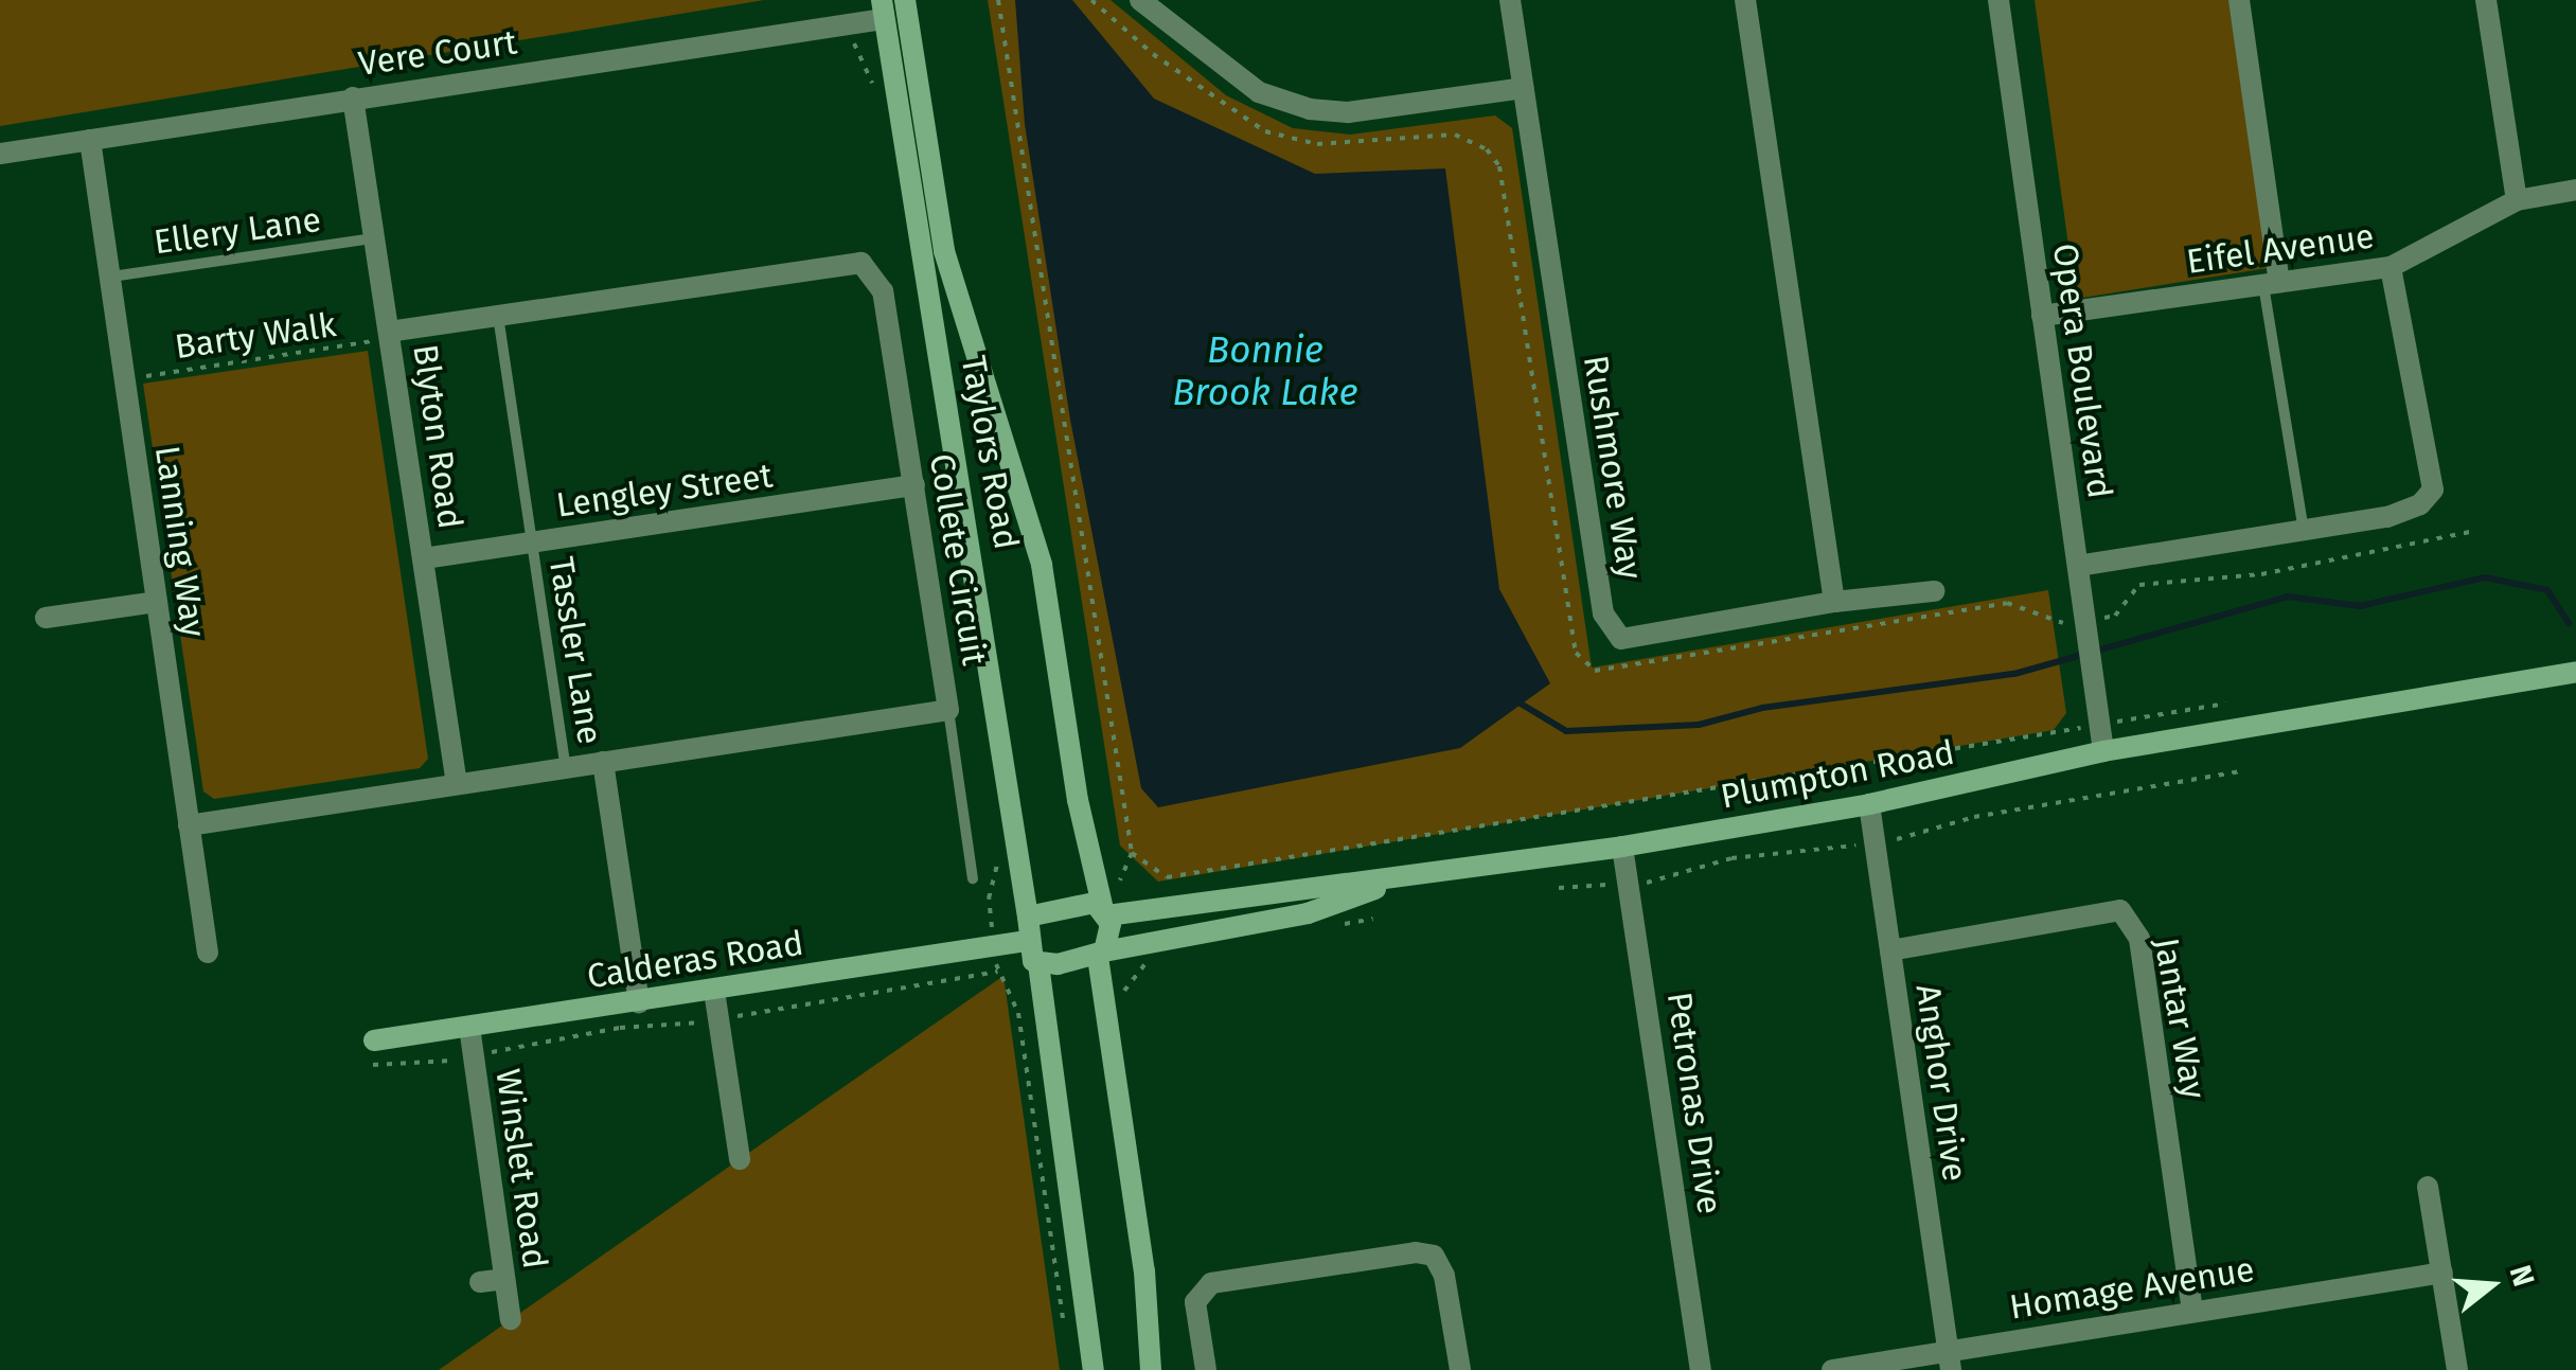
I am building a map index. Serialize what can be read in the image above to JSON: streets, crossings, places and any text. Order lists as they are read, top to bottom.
{
  "streets": {
    "street": [
      "Vere Court",
      "Eifel Avenue",
      "Opera Boulevard",
      "Blyton Road",
      "Taylors Road",
      "Rushmore Way",
      "Lengley Street",
      "Lanning Way",
      "Collete Circuit",
      "Plumpton Road",
      "Calderas Road",
      "Jantar Way",
      "Anghor Drive",
      "Petronas Drive",
      "Winslet Road",
      "Homage Avenue"
    ],
    "lane": ["Ellery Lane", "Tassler Lane"],
    "path": ["Barty Walk"]
  },
  "crossings": [
    ["Vere Court", "Blyton Road"],
    ["Vere Court", "Taylors Road"],
    ["Vere Court", "Lanning Way"],
    ["Ellery Lane", "Blyton Road"],
    ["Ellery Lane", "Lanning Way"],
    ["Eifel Avenue", "Opera Boulevard"],
    ["Barty Walk", "Blyton Road"],
    ["Barty Walk", "Lanning Way"],
    ["Barty Walk", "Collete Circuit"],
    ["Opera Boulevard", "Plumpton Road"],
    ["Blyton Road", "Lengley Street"],
    ["Blyton Road", "Collete Circuit"],
    ["Taylors Road", "Plumpton Road"],
    ["Taylors Road", "Calderas Road"],
    ["Lengley Street", "Collete Circuit"],
    ["Lengley Street", "Tassler Lane"],
    ["Lanning Way", "Collete Circuit"],
    ["Collete Circuit", "Tassler Lane"],
    ["Plumpton Road", "Anghor Drive"],
    ["Plumpton Road", "Petronas Drive"],
    ["Calderas Road", "Winslet Road"],
    ["Jantar Way", "Anghor Drive"],
    ["Jantar Way", "Homage Avenue"],
    ["Anghor Drive", "Homage Avenue"]
  ],
  "water": ["Bonnie Brook Lake"],
  "north": "right"
}
